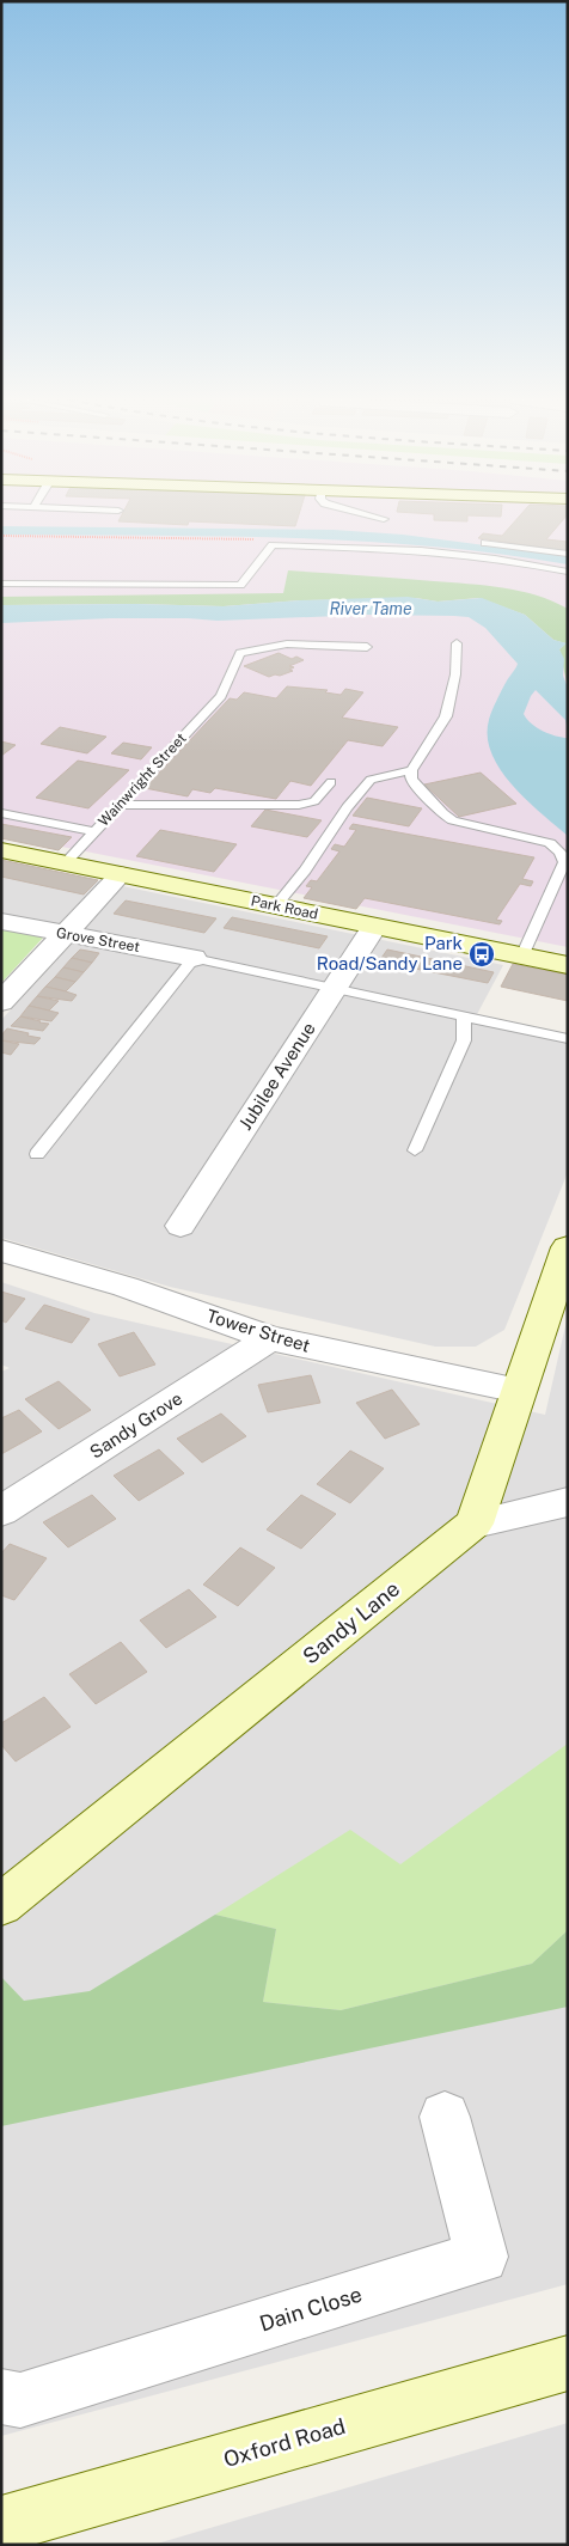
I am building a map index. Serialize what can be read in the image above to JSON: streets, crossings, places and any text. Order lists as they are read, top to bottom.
{
  "streets": {
    "main road": ["Park Road", "Sandy Lane", "Oxford Road"],
    "street": [
      "Grove Street",
      "Jubilee Avenue",
      "Tower Street",
      "Sandy Grove",
      "Dain Close"
    ],
    "lane": ["Wainwright Street"]
  },
  "crossings": [
    ["Wainwright Street", "Park Road"],
    ["Park Road", "Jubilee Avenue"],
    ["Tower Street", "Sandy Grove"]
  ],
  "water": ["River Tame"],
  "places": {
    "bus stop": ["Park Road/Sandy Lane"]
  }
}
